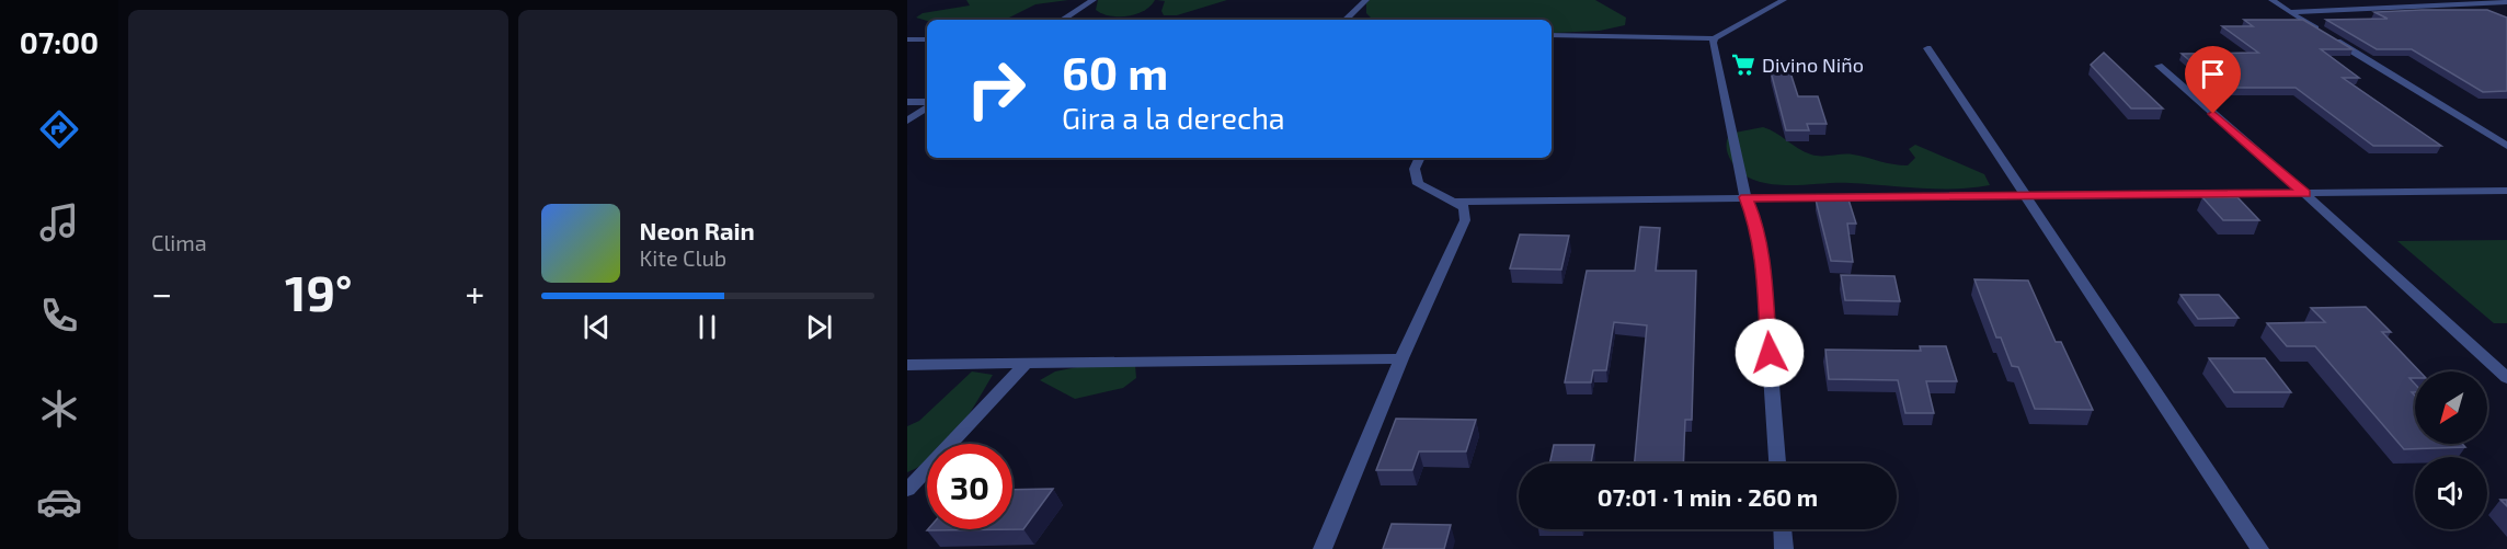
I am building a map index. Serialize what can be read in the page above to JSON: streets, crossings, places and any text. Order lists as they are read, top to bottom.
{
  "places": {
    "supermarket": ["Divino Niño"]
  },
  "north": "bottom left",
  "page": {
    "tabs": "07:00",
    "tile": "Clima",
    "turn": ["60 m", "Gira a la derecha"],
    "song": ["Neon Rain", "Kite Club"],
    "heat": ["−", "19°", "+"],
    "limit": "30",
    "trip": "07:01 · 1 min · 260 m"
  }
}
